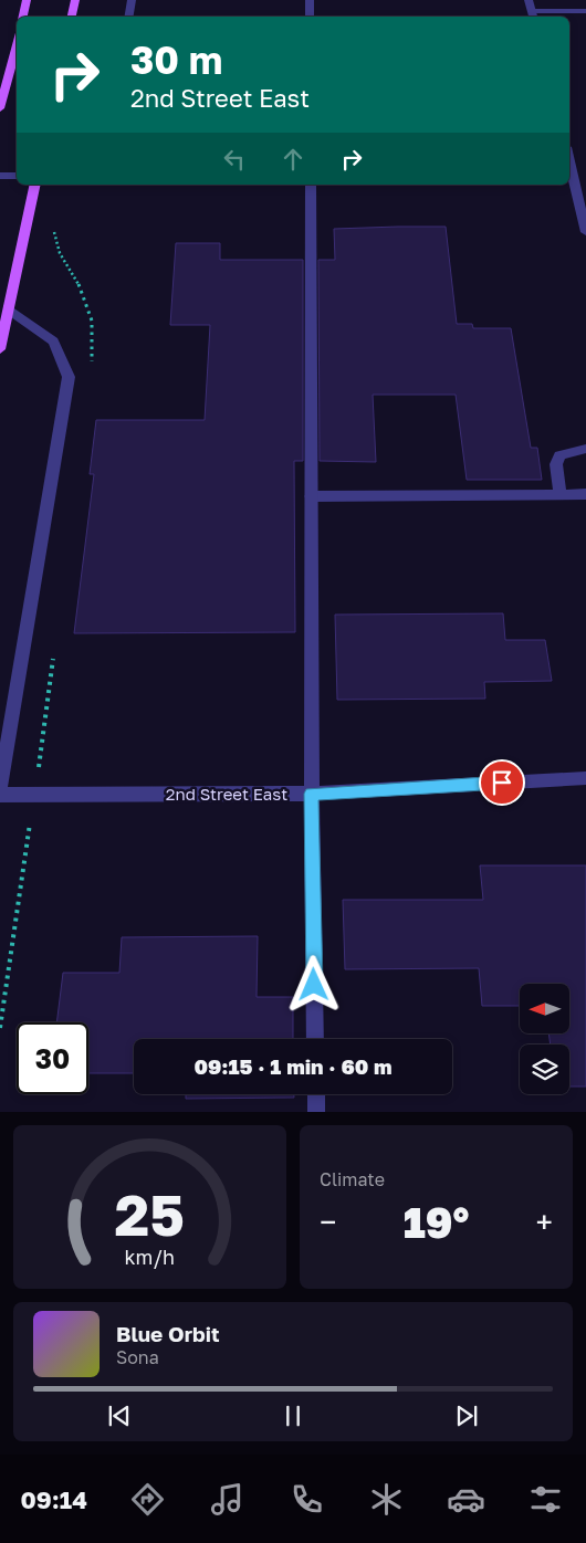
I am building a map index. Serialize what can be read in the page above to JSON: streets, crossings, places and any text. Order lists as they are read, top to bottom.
{
  "streets": {
    "street": ["2nd Street East"]
  },
  "north": "left",
  "page": {
    "turn": ["30 m", "2nd Street East"],
    "limit": "30",
    "trip": "09:15 · 1 min · 60 m",
    "tile": "Climate",
    "heat": ["−", "19°", "+"],
    "song": ["Blue Orbit", "Sona"],
    "tabs": "09:14",
    "gauge": ["25", "km/h"]
  }
}
